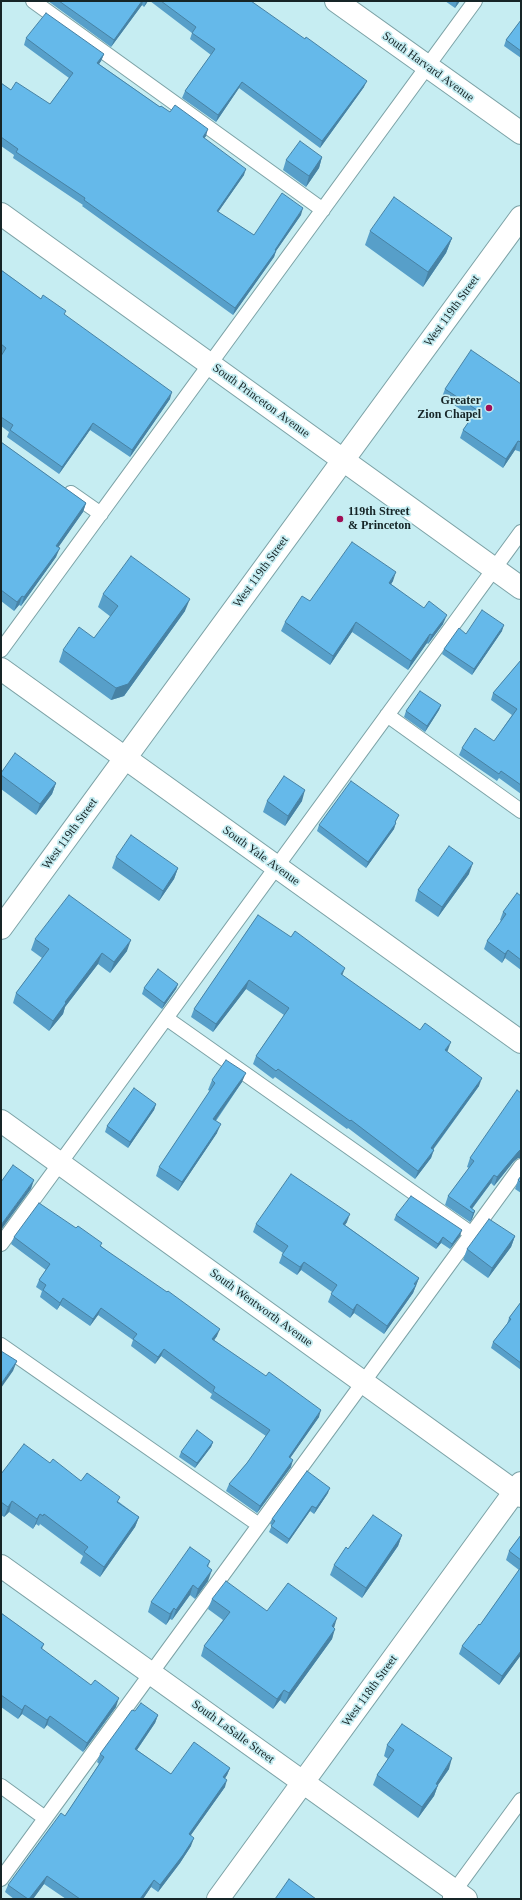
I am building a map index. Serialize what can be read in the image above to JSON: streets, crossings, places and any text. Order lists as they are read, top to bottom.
{
  "streets": {
    "street": [
      "South Harvard Avenue",
      "West 119th Street",
      "South Princeton Avenue",
      "South Yale Avenue",
      "South Wentworth Avenue",
      "West 118th Street",
      "South LaSalle Street"
    ]
  },
  "crossings": [
    ["West 119th Street", "South Princeton Avenue"],
    ["West 119th Street", "South Yale Avenue"],
    ["South Wentworth Avenue", "West 118th Street"],
    ["West 118th Street", "South LaSalle Street"]
  ],
  "places": ["Greater Zion Chapel", "119th Street & Princeton"]
}
